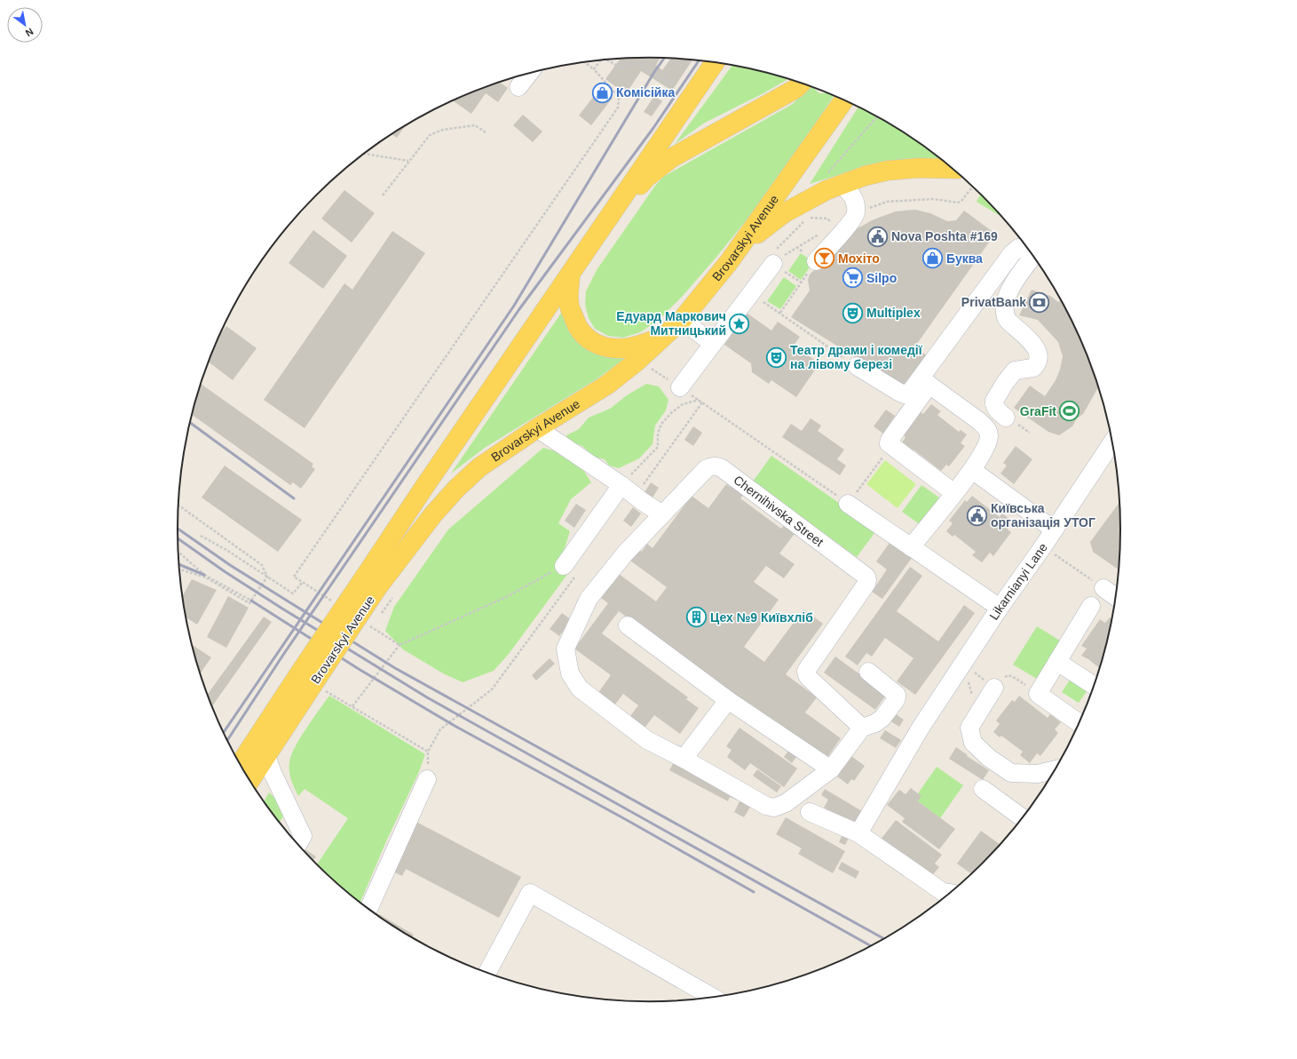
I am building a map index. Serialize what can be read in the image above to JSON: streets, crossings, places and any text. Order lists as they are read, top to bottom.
{
  "streets": {
    "main road": ["Brovarskyi Avenue"],
    "street": ["Chernihivska Street", "Likarnianyi Lane"]
  },
  "places": {
    "shop": ["Комісійка", "Буква"],
    "public building": ["Nova Poshta #169", "Київська організація УТОГ"],
    "bar": ["Мохіто"],
    "supermarket": ["Silpo"],
    "bank": ["PrivatBank"],
    "theatre": ["Multiplex", "Театр драми і комедії на лівому березі"],
    "place": ["Едуард Маркович Митницький"],
    "sports": ["GraFit"],
    "building": ["Цех №9 Київхліб"]
  },
  "north": "bottom right"
}
